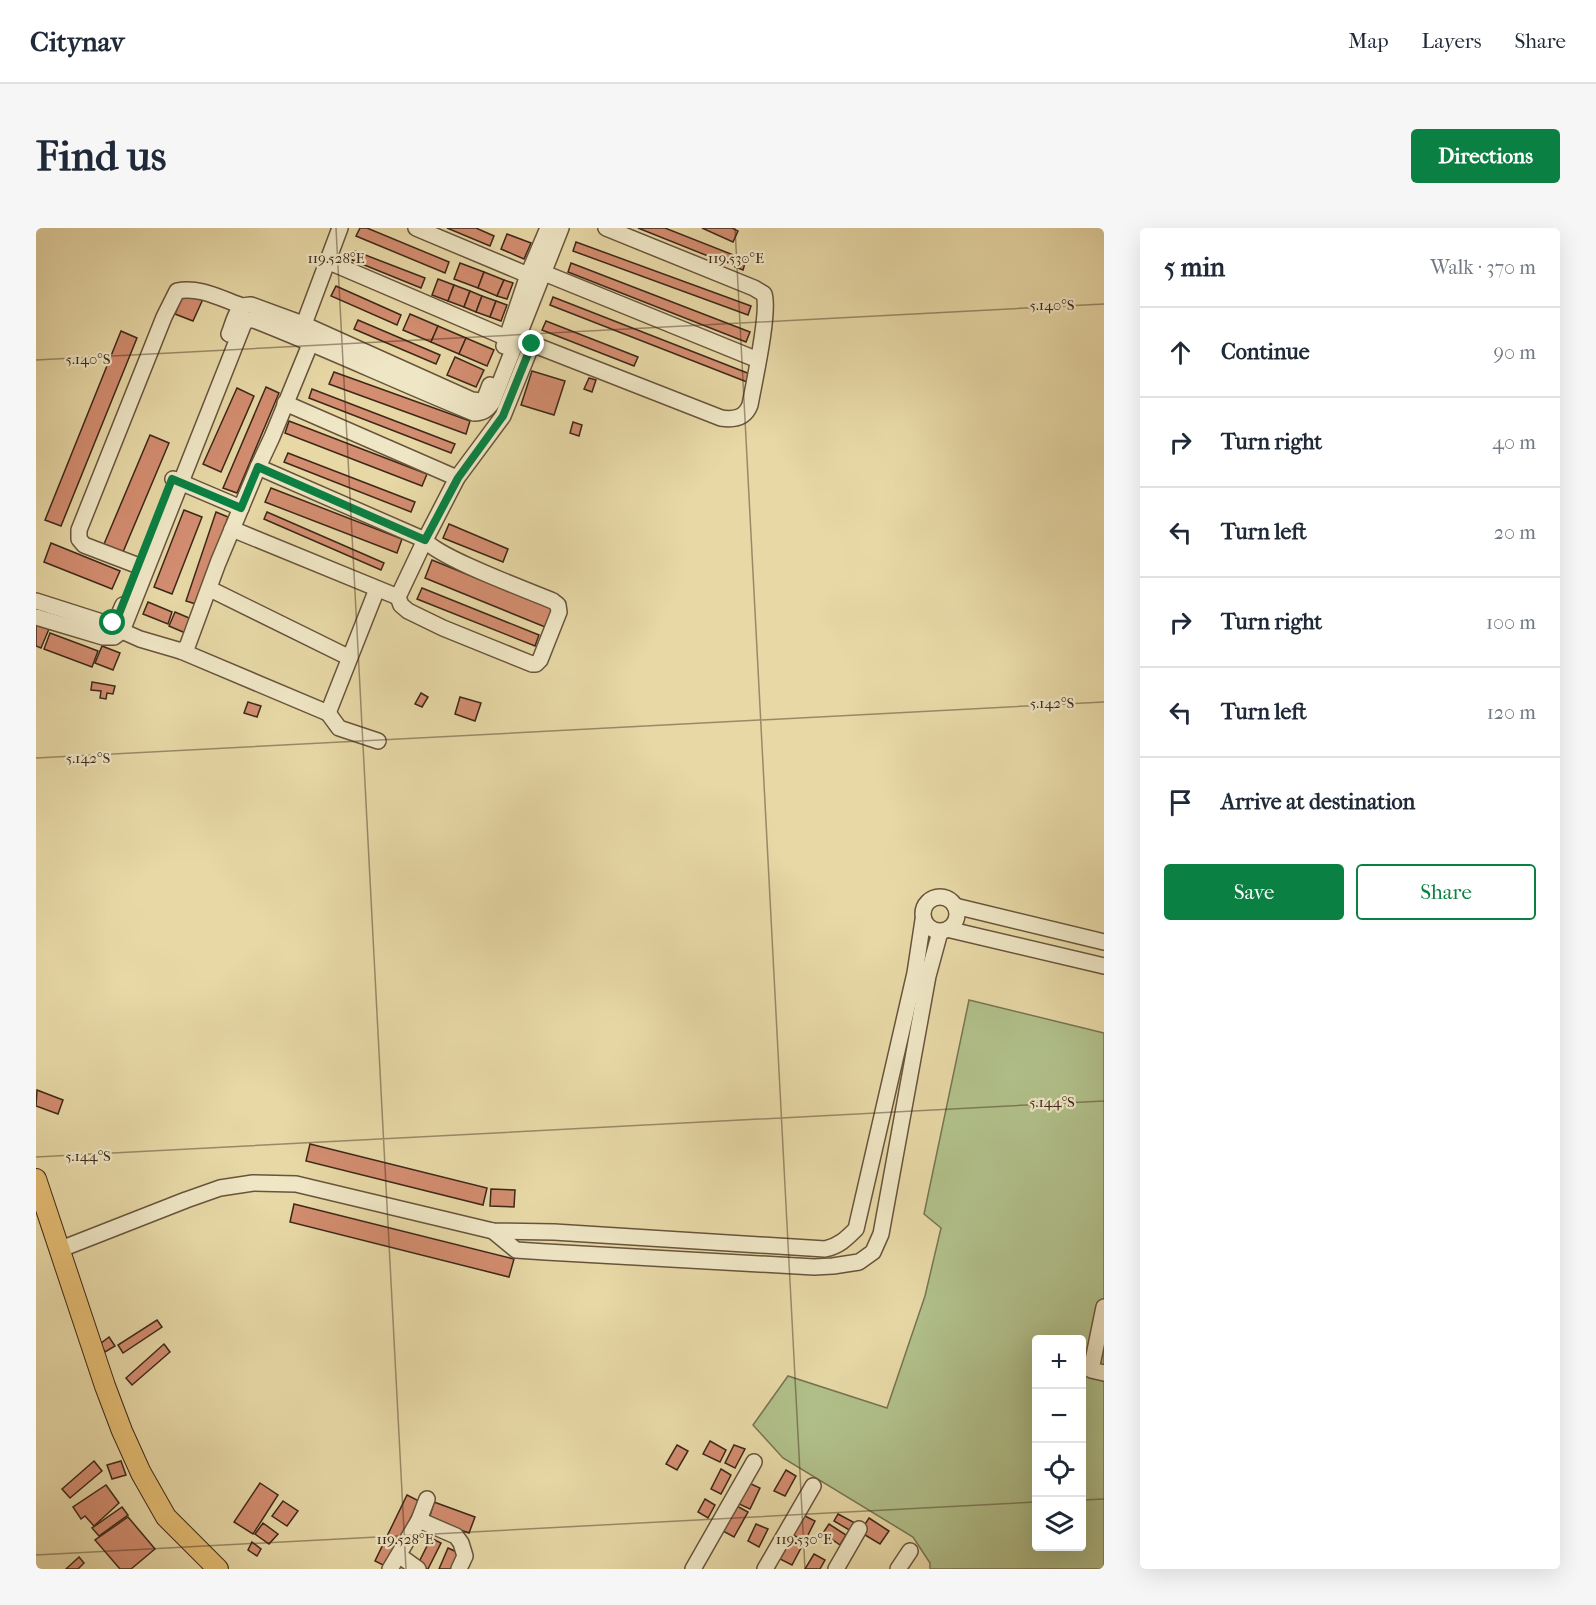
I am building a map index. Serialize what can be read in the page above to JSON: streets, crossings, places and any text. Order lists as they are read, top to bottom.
{
  "page": {
    "header": "Citynav",
    "nav": ["Map", "Layers", "Share"],
    "buttons": [
      "Directions",
      ["Save", "Share"]
    ],
    "title": "Find us",
    "heading": ["5 min", "Walk · 370 m"],
    "list": [
      ["Continue", "90 m"],
      ["Turn right", "40 m"],
      ["Turn left", "20 m"],
      ["Turn right", "100 m"],
      ["Turn left", "120 m"],
      "Arrive at destination"
    ],
    "map_buttons": ["+", "−"]
  },
  "coordinates": [
    "119.528°E",
    "119.530°E",
    "5.140°S",
    "5.142°S",
    "5.144°S"
  ]
}
